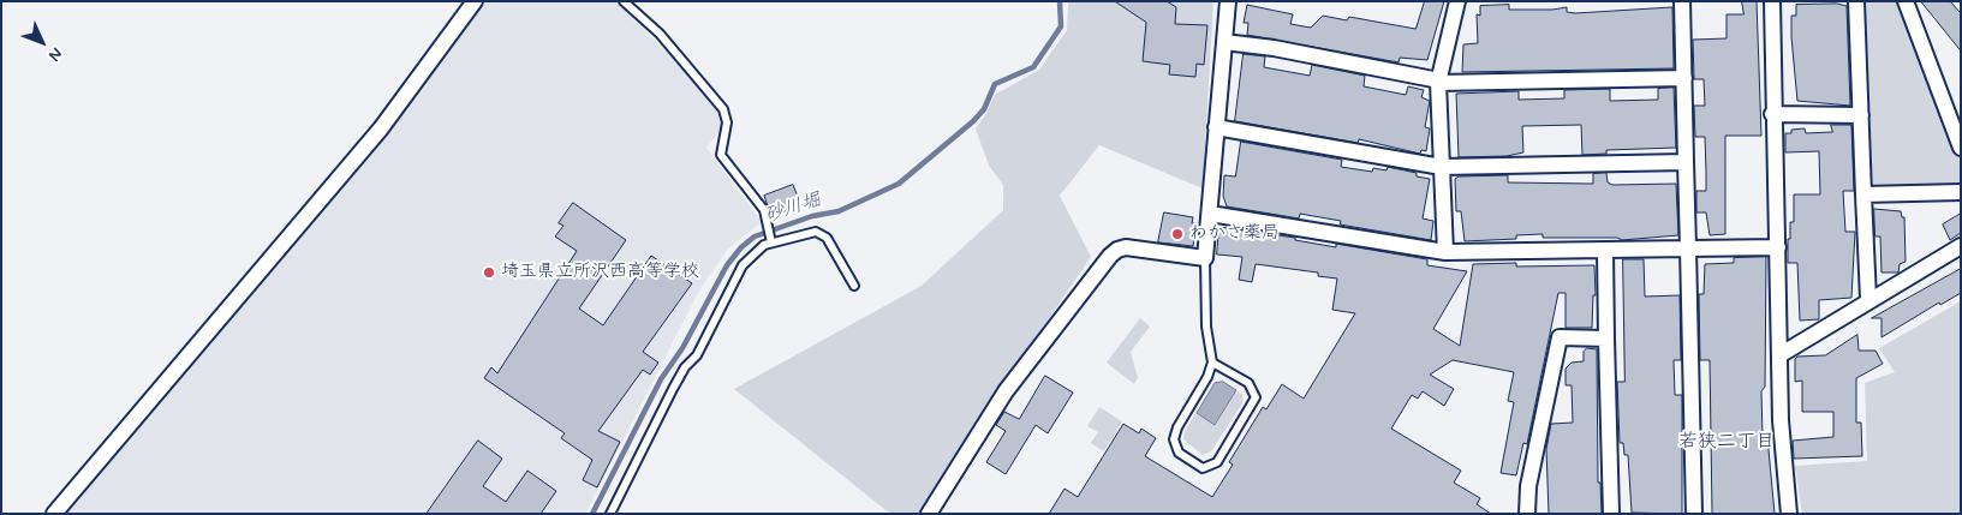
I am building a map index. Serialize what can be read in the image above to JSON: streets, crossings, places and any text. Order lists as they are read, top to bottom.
{
  "districts": ["若狭二丁目"],
  "water": ["砂川堀"],
  "places": ["わかさ薬局", "埼玉県立所沢西高等学校"],
  "north": "bottom right"
}
